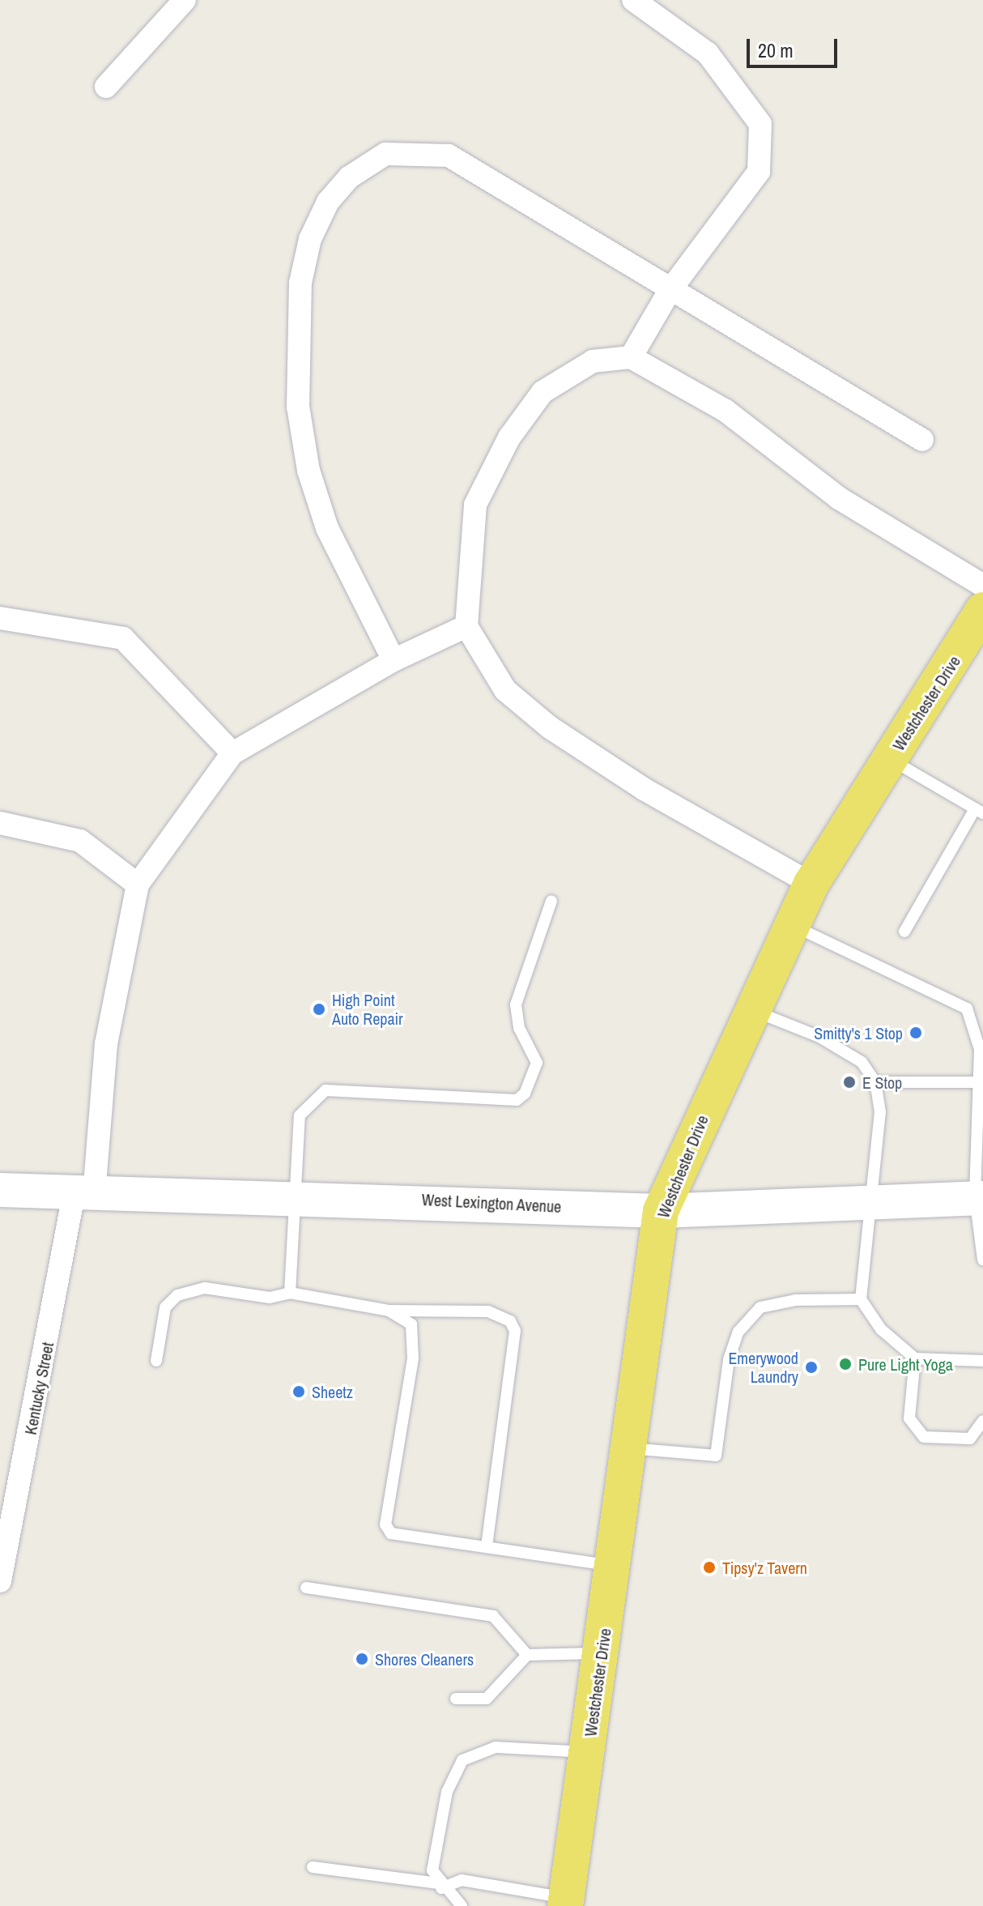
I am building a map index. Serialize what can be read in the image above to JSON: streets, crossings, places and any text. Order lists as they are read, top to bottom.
{
  "streets": {
    "main road": ["Westchester Drive"],
    "street": ["West Lexington Avenue", "Kentucky Street"]
  },
  "crossings": [
    ["Westchester Drive", "West Lexington Avenue"],
    ["West Lexington Avenue", "Kentucky Street"]
  ],
  "places": [
    "High Point Auto Repair",
    "Smitty's 1 Stop",
    "E Stop",
    "Pure Light Yoga",
    "Emerywood Laundry",
    "Sheetz",
    "Tipsy'z Tavern",
    "Shores Cleaners"
  ],
  "scale_bar": "20 m"
}
